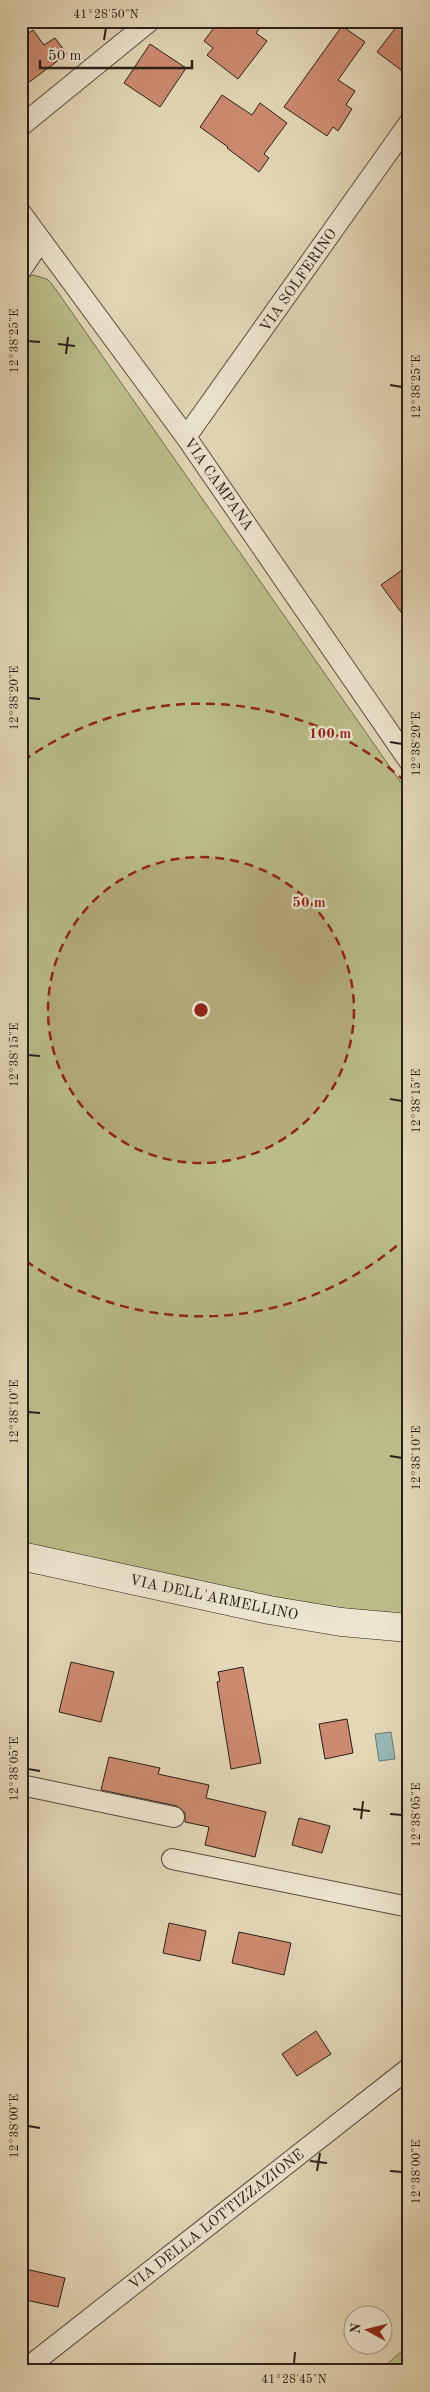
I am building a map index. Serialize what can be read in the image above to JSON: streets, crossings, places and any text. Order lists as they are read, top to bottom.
{
  "streets": {
    "street": [
      "VIA SOLFERINO",
      "VIA CAMPANA",
      "VIA DELL'ARMELLINO",
      "VIA DELLA LOTTIZZAZIONE"
    ]
  },
  "crossings": [
    ["VIA SOLFERINO", "VIA CAMPANA"]
  ],
  "scale_bar": "50 m",
  "north": "left",
  "coordinates": [
    "41°28'50\"N",
    "12°38'25\"E",
    "12°38'20\"E",
    "12°38'15\"E",
    "12°38'10\"E",
    "12°38'05\"E",
    "12°38'00\"E",
    "41°28'45\"N"
  ],
  "rings": ["100 m", "50 m"]
}
